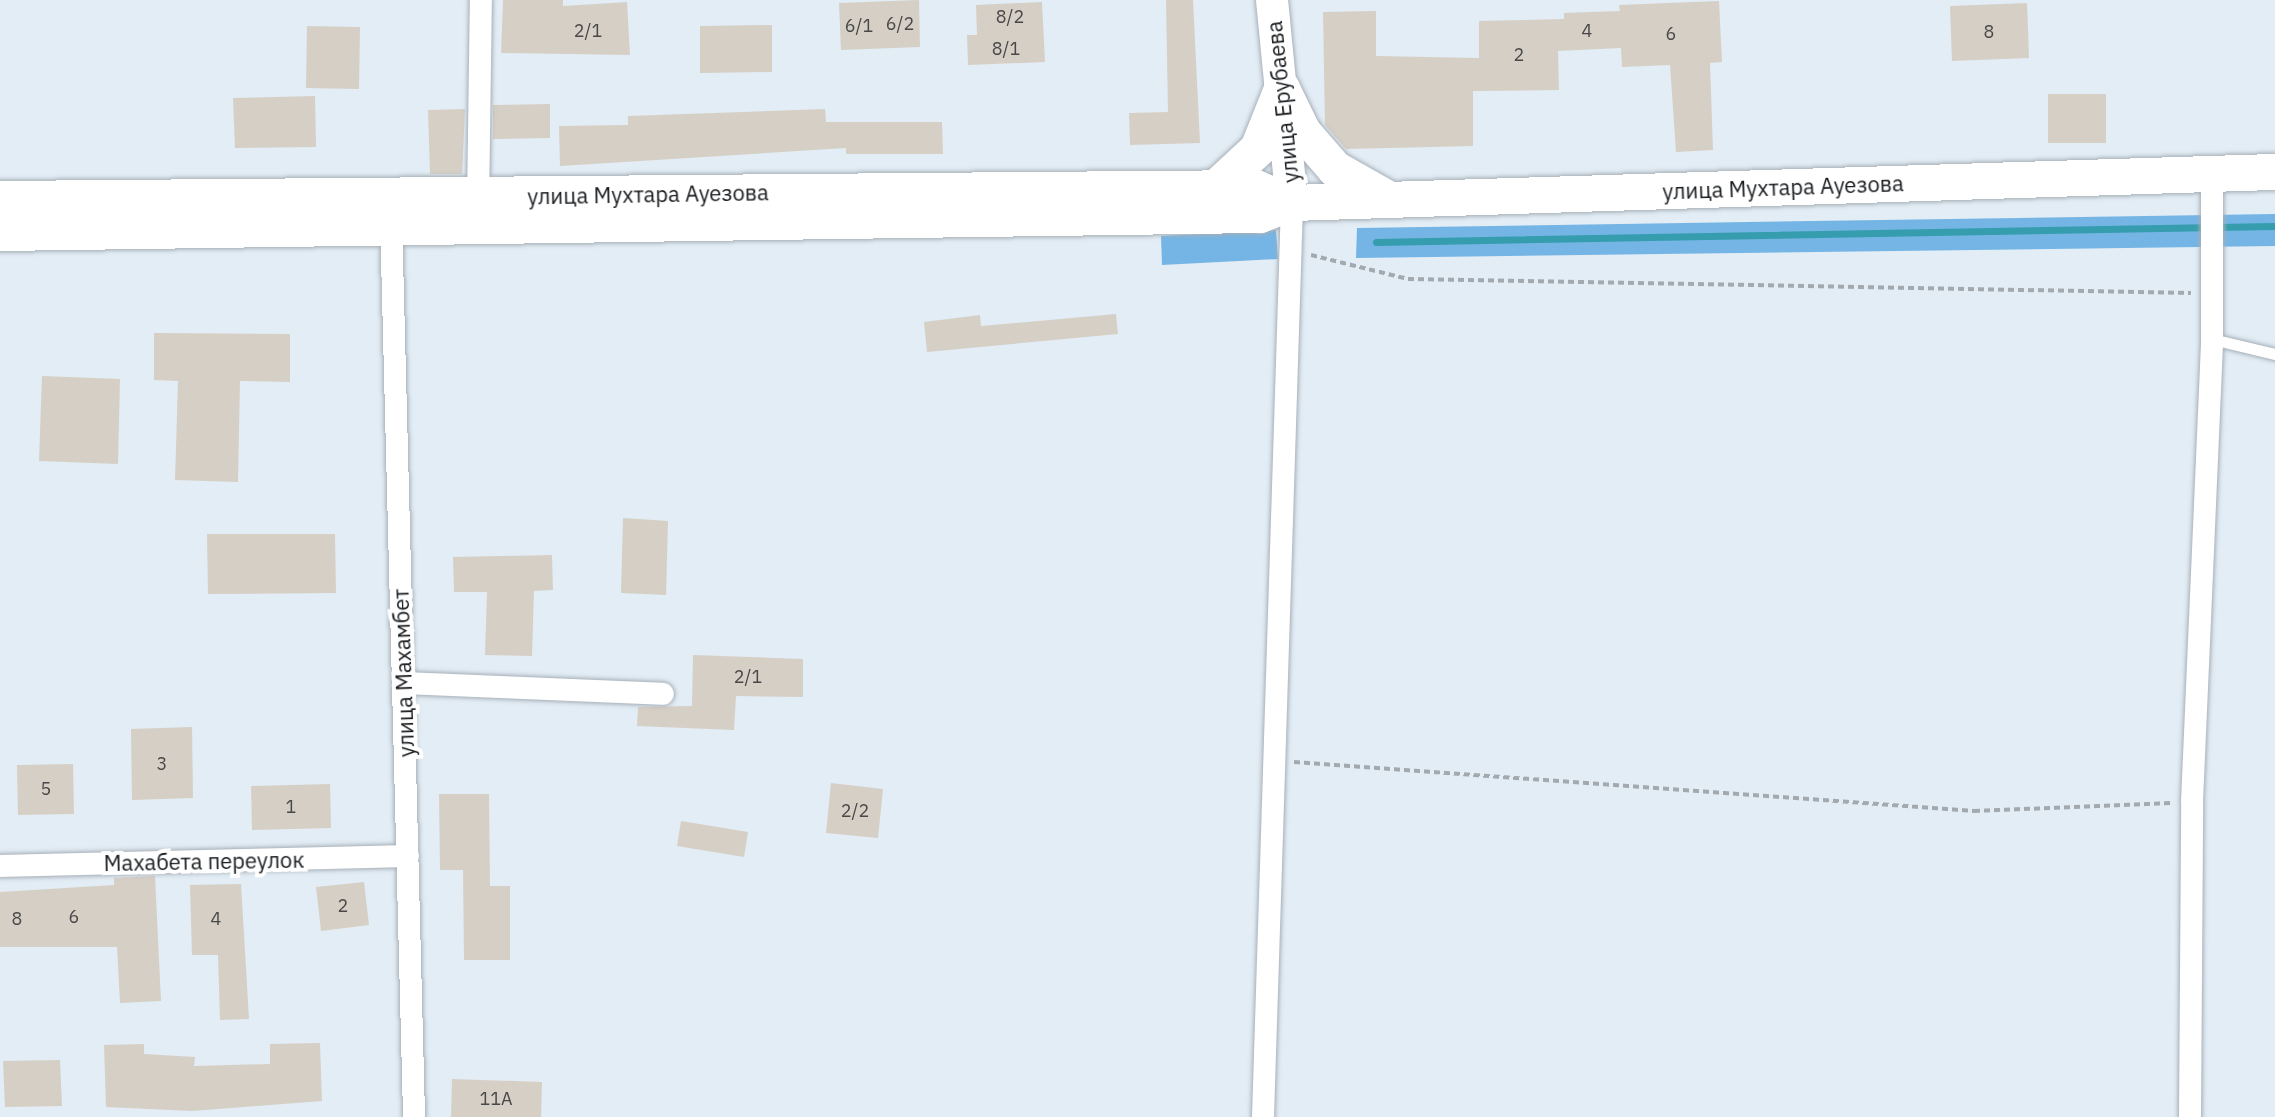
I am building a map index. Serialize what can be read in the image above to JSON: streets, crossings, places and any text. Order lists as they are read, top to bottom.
{
  "streets": {
    "main road": ["улица Мухтара Ауезова"],
    "street": ["улица Ерубаева", "улица Махамбет", "Махабета переулок"]
  },
  "crossings": [
    ["улица Ерубаева", "улица Мухтара Ауезова"],
    ["улица Мухтара Ауезова", "улица Махамбет"],
    ["улица Махамбет", "Махабета переулок"]
  ],
  "house_numbers": [
    "8/2",
    "6/2",
    "6/1",
    "2/1",
    "4",
    "8",
    "6",
    "8/1",
    "2",
    "2/1",
    "3",
    "5",
    "1",
    "2/2",
    "2",
    "6",
    "8",
    "4",
    "11А"
  ]
}
